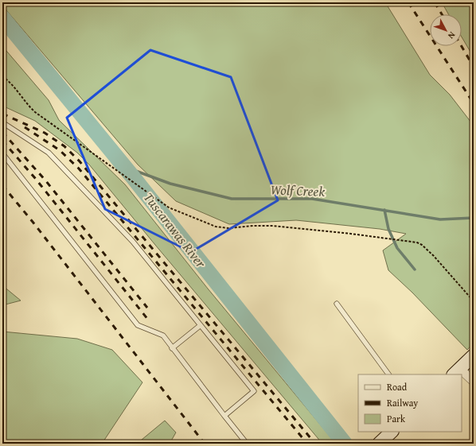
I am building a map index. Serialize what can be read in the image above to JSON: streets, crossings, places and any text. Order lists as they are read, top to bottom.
{
  "water": ["Wolf Creek", "Tuscarawas River"],
  "legend": ["Road", "Railway", "Park"],
  "north": "bottom right"
}
